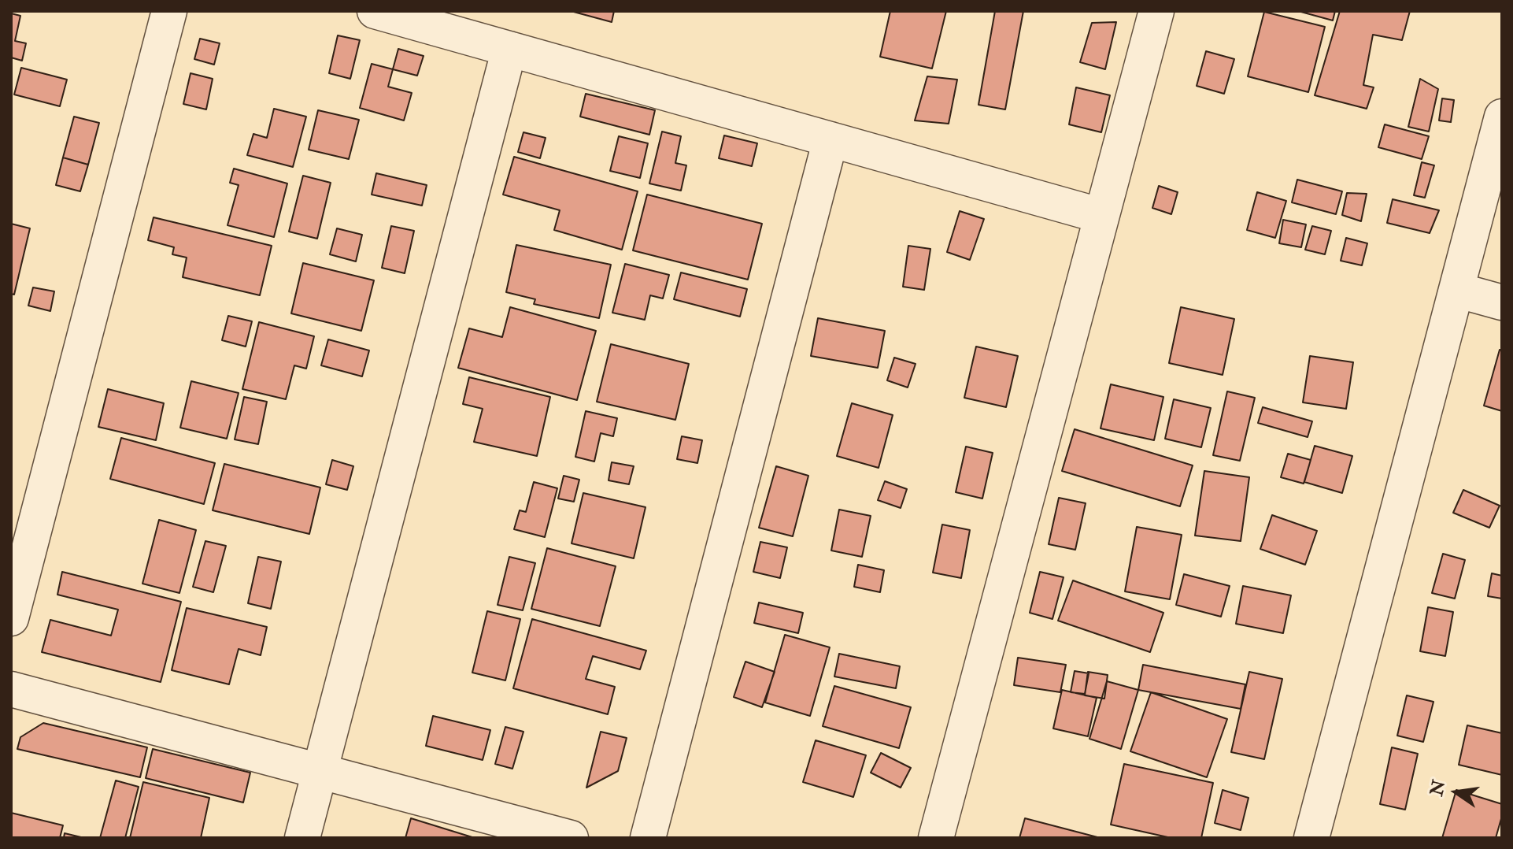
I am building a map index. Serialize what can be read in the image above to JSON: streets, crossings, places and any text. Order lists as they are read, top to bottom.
{
  "north": "left"
}
